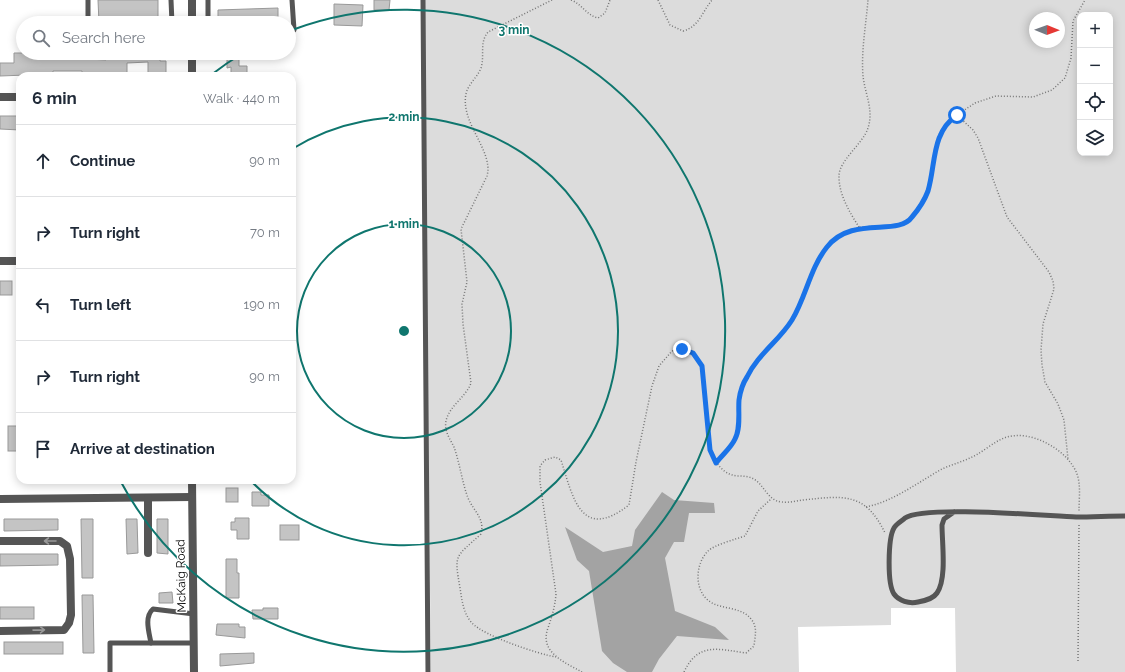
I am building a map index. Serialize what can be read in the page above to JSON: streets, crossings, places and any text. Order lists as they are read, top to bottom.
{
  "streets": {
    "street": ["McKaig Road"]
  },
  "north": "right",
  "page": {
    "map_buttons": ["+", "−"],
    "search": "Search here",
    "heading": ["6 min", "Walk · 440 m"],
    "list": [
      ["Continue", "90 m"],
      ["Turn right", "70 m"],
      ["Turn left", "190 m"],
      ["Turn right", "90 m"],
      "Arrive at destination"
    ]
  },
  "rings": ["3 min", "2 min", "1 min"]
}
